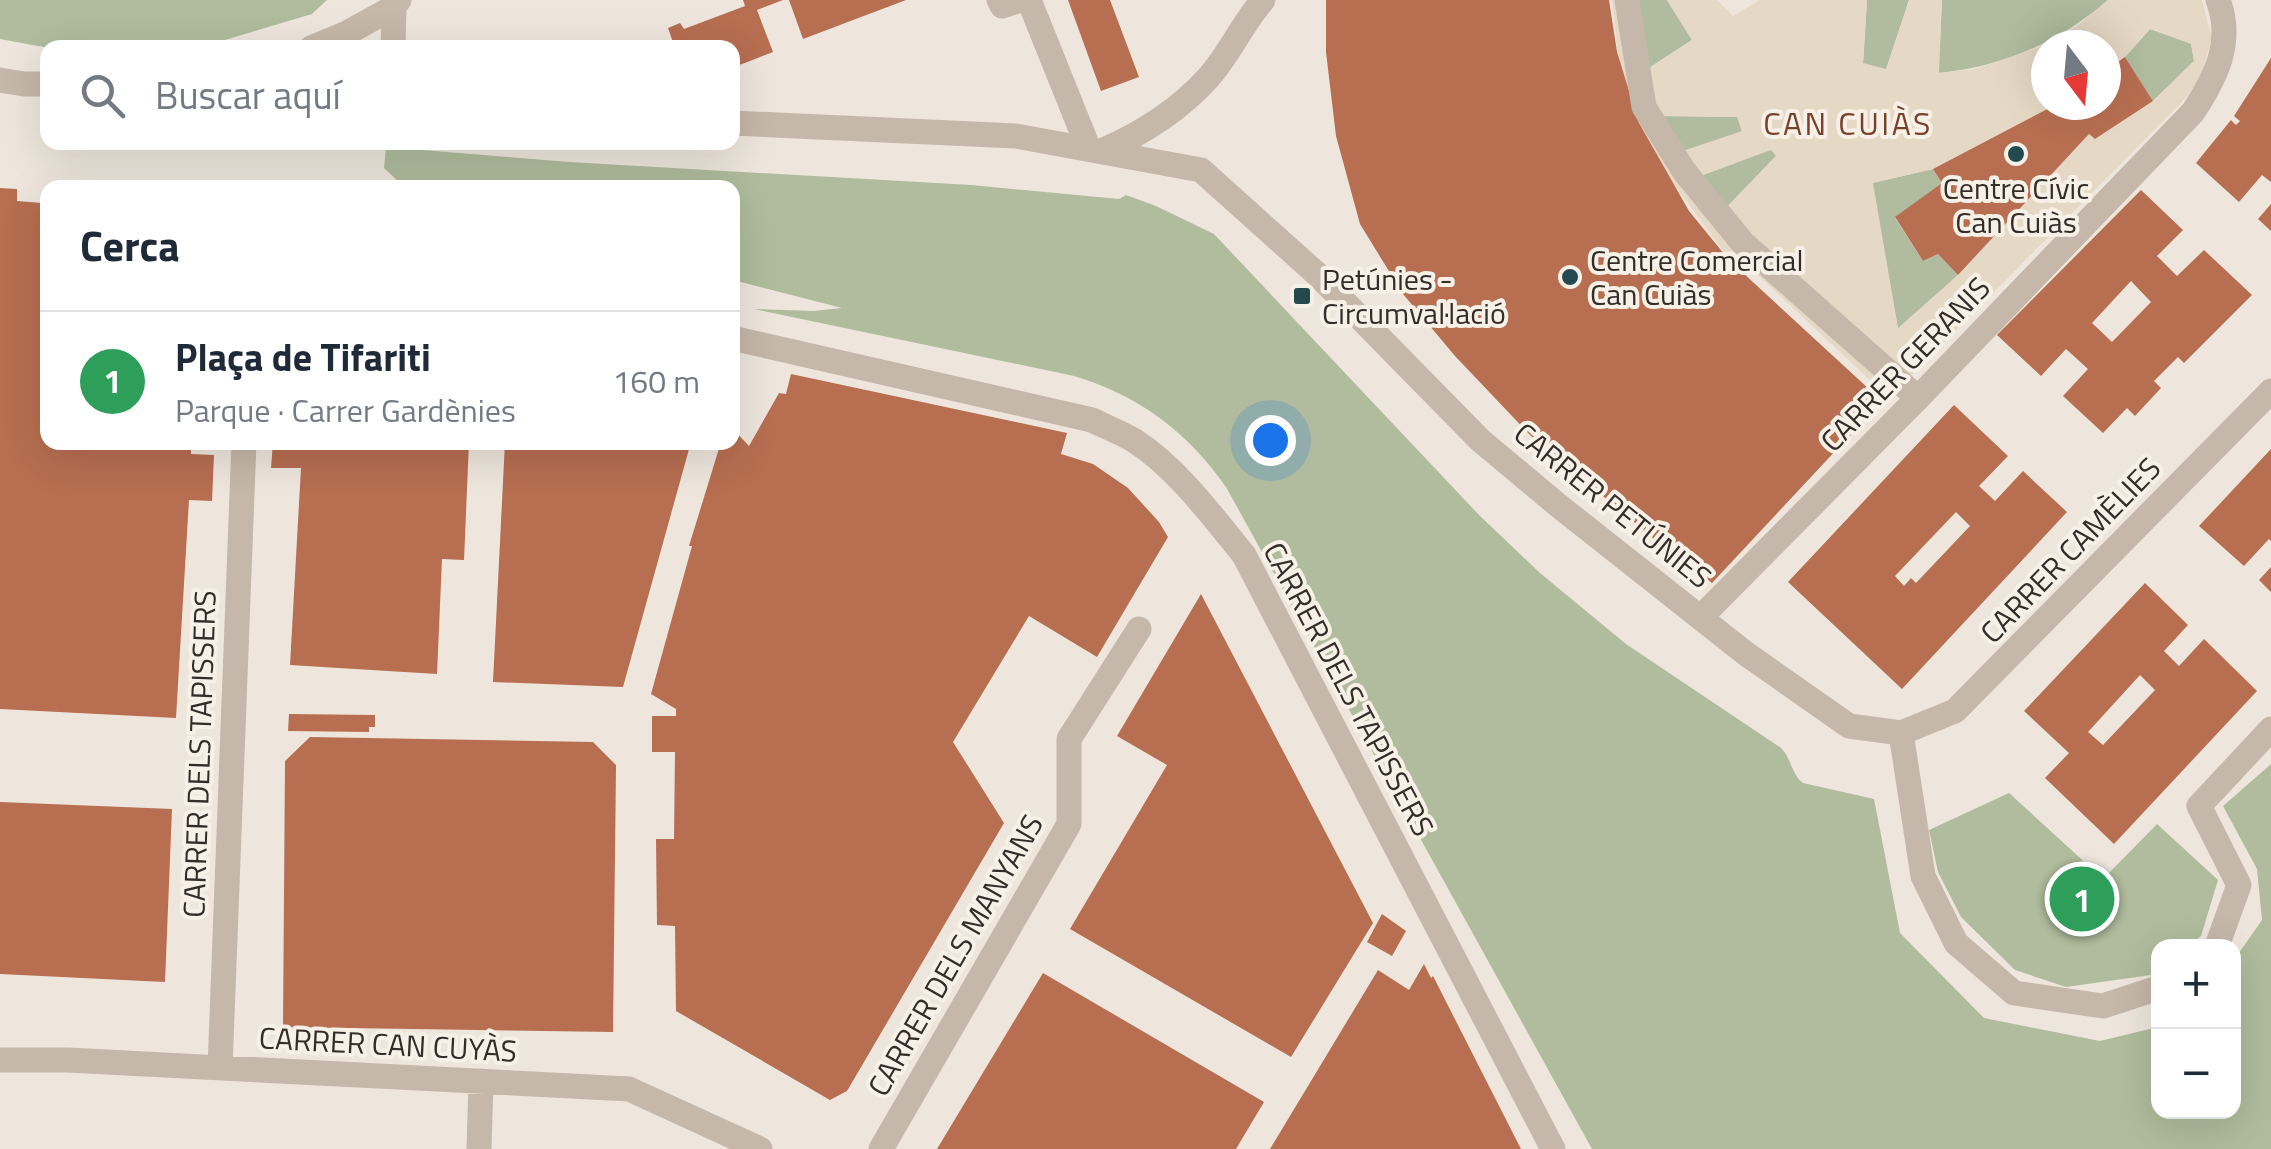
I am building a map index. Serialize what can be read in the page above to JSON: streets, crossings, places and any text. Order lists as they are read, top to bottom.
{
  "streets": {
    "street": [
      "CARRER GERANIS",
      "CARRER PETÚNIES",
      "CARRER CAMÈLIES",
      "CARRER DELS TAPISSERS",
      "CARRER DELS MANYANS",
      "CARRER CAN CUYÀS"
    ]
  },
  "crossings": [
    ["CARRER GERANIS", "CARRER PETÚNIES"],
    ["CARRER PETÚNIES", "CARRER CAMÈLIES"],
    ["CARRER DELS TAPISSERS", "CARRER CAN CUYÀS"]
  ],
  "districts": ["CAN CUIÀS"],
  "places": {
    "other": ["Centre Cívic Can Cuiàs", "Centre Comercial Can Cuiàs"],
    "transit": ["Petúnies - Circumval·lació"]
  },
  "north": "bottom",
  "page": {
    "search": "Buscar aquí",
    "heading": "Cerca",
    "list": [
      {
        "mark": "1",
        "name": "Plaça de Tifariti",
        "note": "Parque · Carrer Gardènies",
        "value": "160 m"
      }
    ],
    "pins": "1",
    "map_buttons": ["+", "−"]
  }
}
